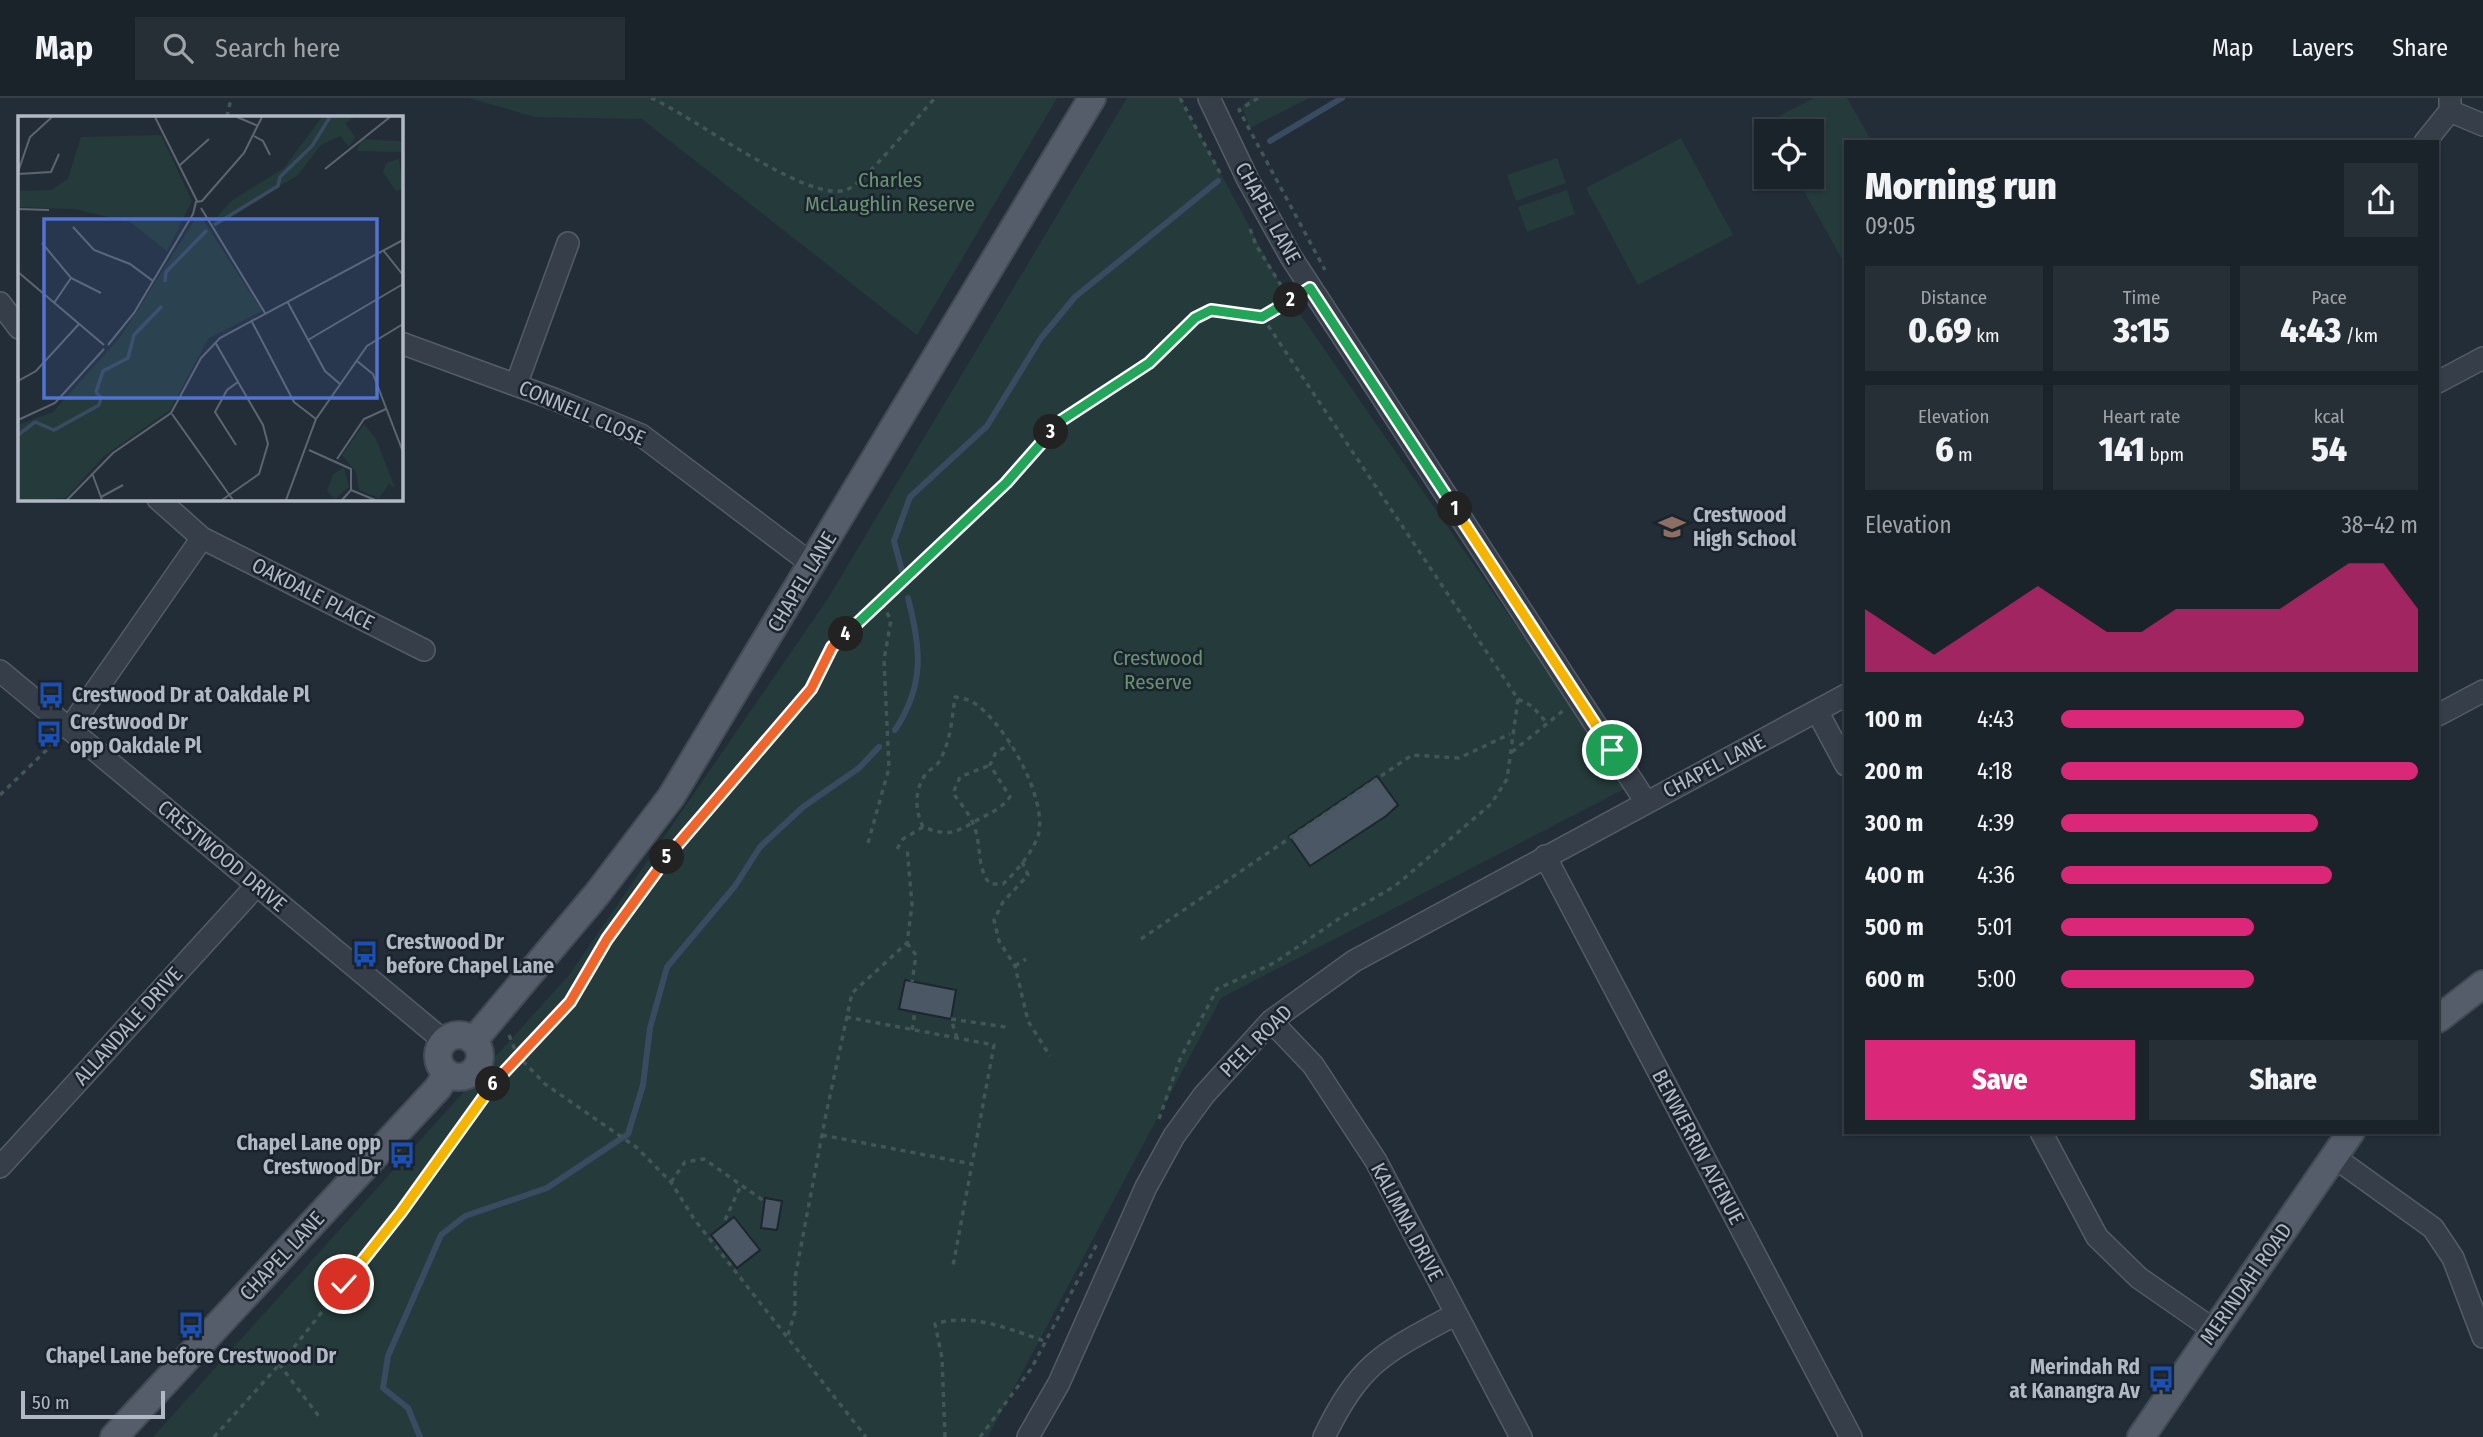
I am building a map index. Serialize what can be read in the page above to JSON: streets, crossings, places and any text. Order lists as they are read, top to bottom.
{
  "streets": {
    "main road": ["CHAPEL LANE", "MERINDAH ROAD"],
    "street": [
      "CONNELL CLOSE",
      "OAKDALE PLACE",
      "CRESTWOOD DRIVE",
      "ALLANDALE DRIVE",
      "PEEL ROAD",
      "BENWERRIN AVENUE",
      "KALIMNA DRIVE"
    ]
  },
  "crossings": [
    ["CHAPEL LANE", "CONNELL CLOSE"],
    ["CHAPEL LANE", "CRESTWOOD DRIVE"],
    ["CHAPEL LANE", "PEEL ROAD"],
    ["CRESTWOOD DRIVE", "ALLANDALE DRIVE"],
    ["PEEL ROAD", "BENWERRIN AVENUE"],
    ["PEEL ROAD", "KALIMNA DRIVE"]
  ],
  "parks": ["Charles McLaughlin Reserve", "Crestwood Reserve"],
  "places": {
    "school or university": ["Crestwood High School"],
    "bus stop": [
      "Crestwood Dr at Oakdale Pl",
      "Crestwood Dr opp Oakdale Pl",
      "Crestwood Dr before Chapel Lane",
      "Chapel Lane opp Crestwood Dr",
      "Chapel Lane before Crestwood Dr",
      "Merindah Rd at Kanangra Av"
    ]
  },
  "scale_bar": "50 m",
  "page": {
    "header": "Map",
    "search": "Search here",
    "nav": ["Map", "Layers", "Share"],
    "heading": ["Morning run", "09:05"],
    "stats": [
      ["Distance", "0.69 km"],
      ["Time", "3:15"],
      ["Pace", "4:43 /km"],
      ["Elevation", "6 m"],
      ["Heart rate", "141 bpm"],
      ["kcal", "54"]
    ],
    "pins": [
      "2",
      "3",
      "1",
      "4",
      "5",
      "6"
    ],
    "chart": ["Elevation", "38–42 m"],
    "list": [
      {
        "name": "100 m",
        "note": "4:43"
      },
      {
        "name": "200 m",
        "note": "4:18"
      },
      {
        "name": "300 m",
        "note": "4:39"
      },
      {
        "name": "400 m",
        "note": "4:36"
      },
      {
        "name": "500 m",
        "note": "5:01"
      },
      {
        "name": "600 m",
        "note": "5:00"
      }
    ],
    "buttons": ["Save", "Share"],
    "scale": "50 m"
  }
}
